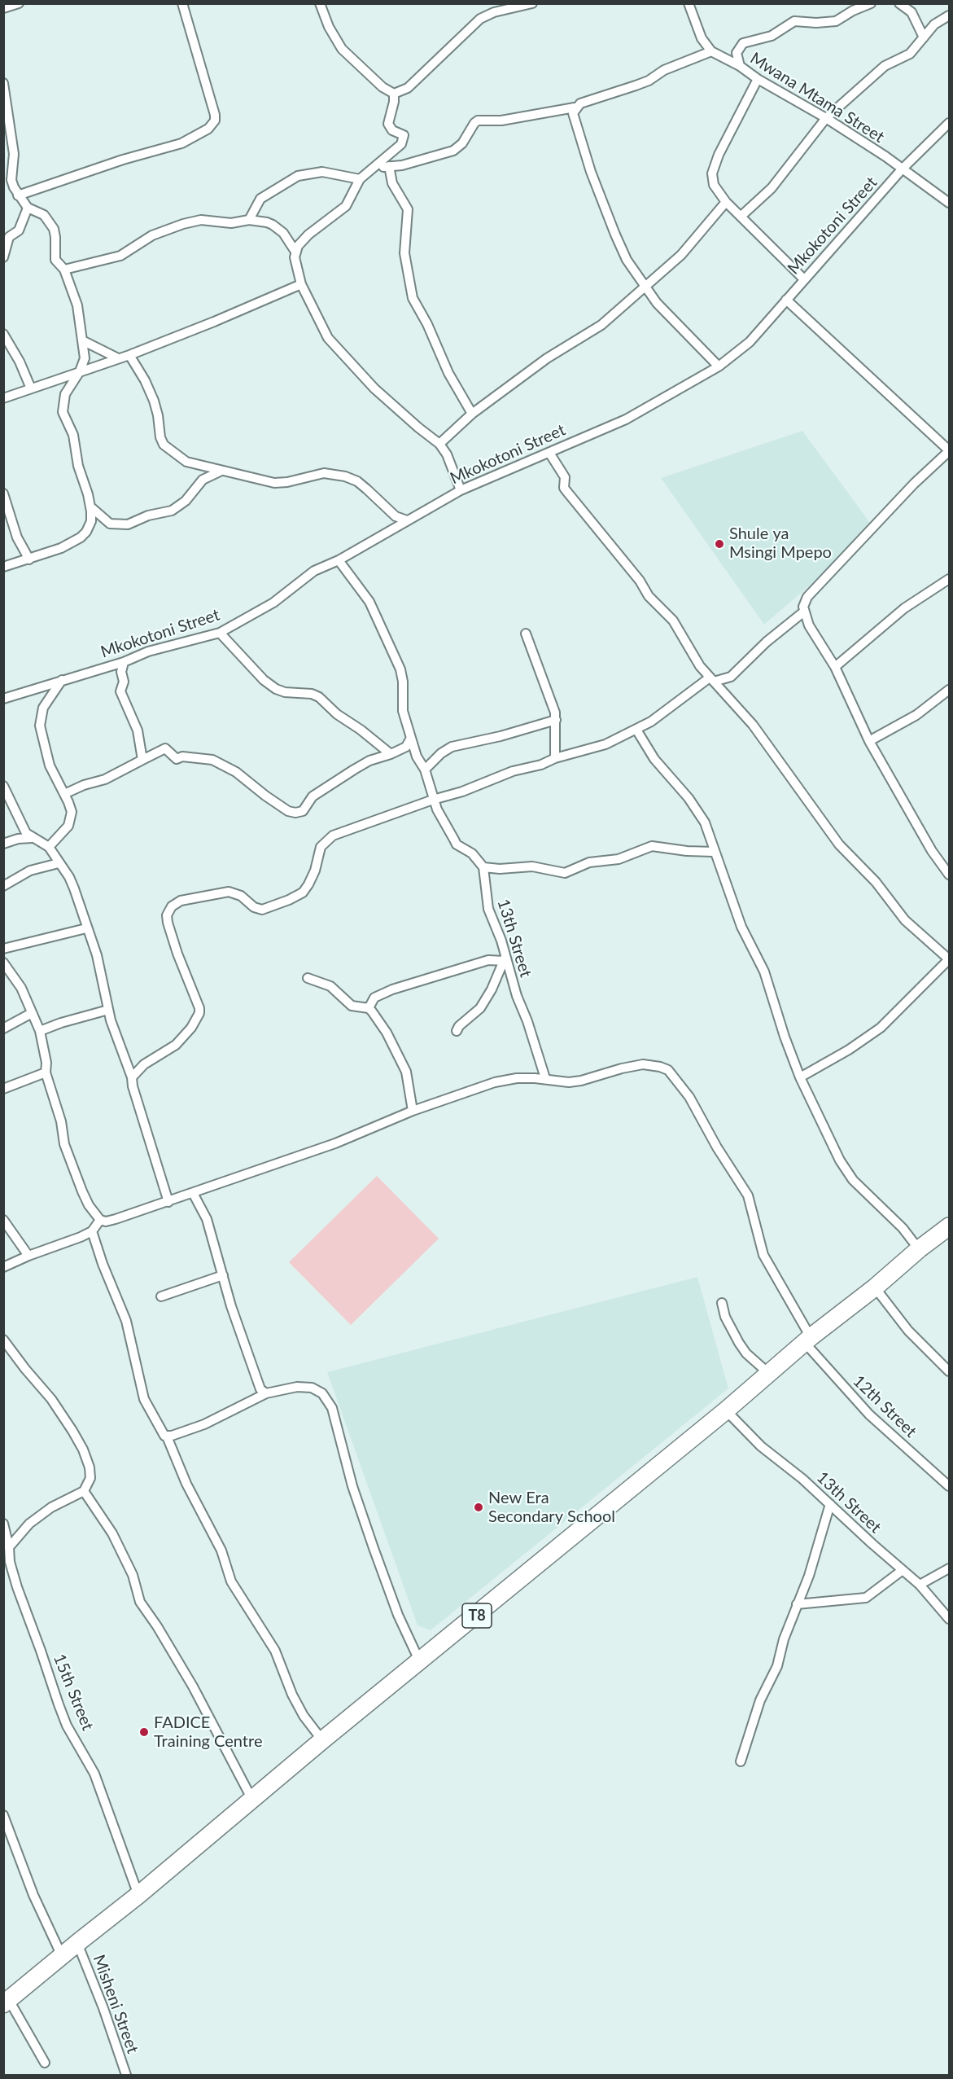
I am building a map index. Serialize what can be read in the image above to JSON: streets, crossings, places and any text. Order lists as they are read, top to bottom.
{
  "streets": {
    "highway": ["T8"],
    "street": [
      "Mwana Mtama Street",
      "Mkokotoni Street",
      "13th Street",
      "12th Street",
      "15th Street",
      "Misheni Street"
    ]
  },
  "crossings": [
    ["Mwana Mtama Street", "Mkokotoni Street"],
    ["13th Street", "12th Street"],
    ["13th Street", "T8"],
    ["12th Street", "T8"],
    ["T8", "15th Street"],
    ["T8", "Misheni Street"]
  ],
  "places": ["Shule ya Msingi Mpepo", "New Era Secondary School", "FADICE Training Centre"]
}
